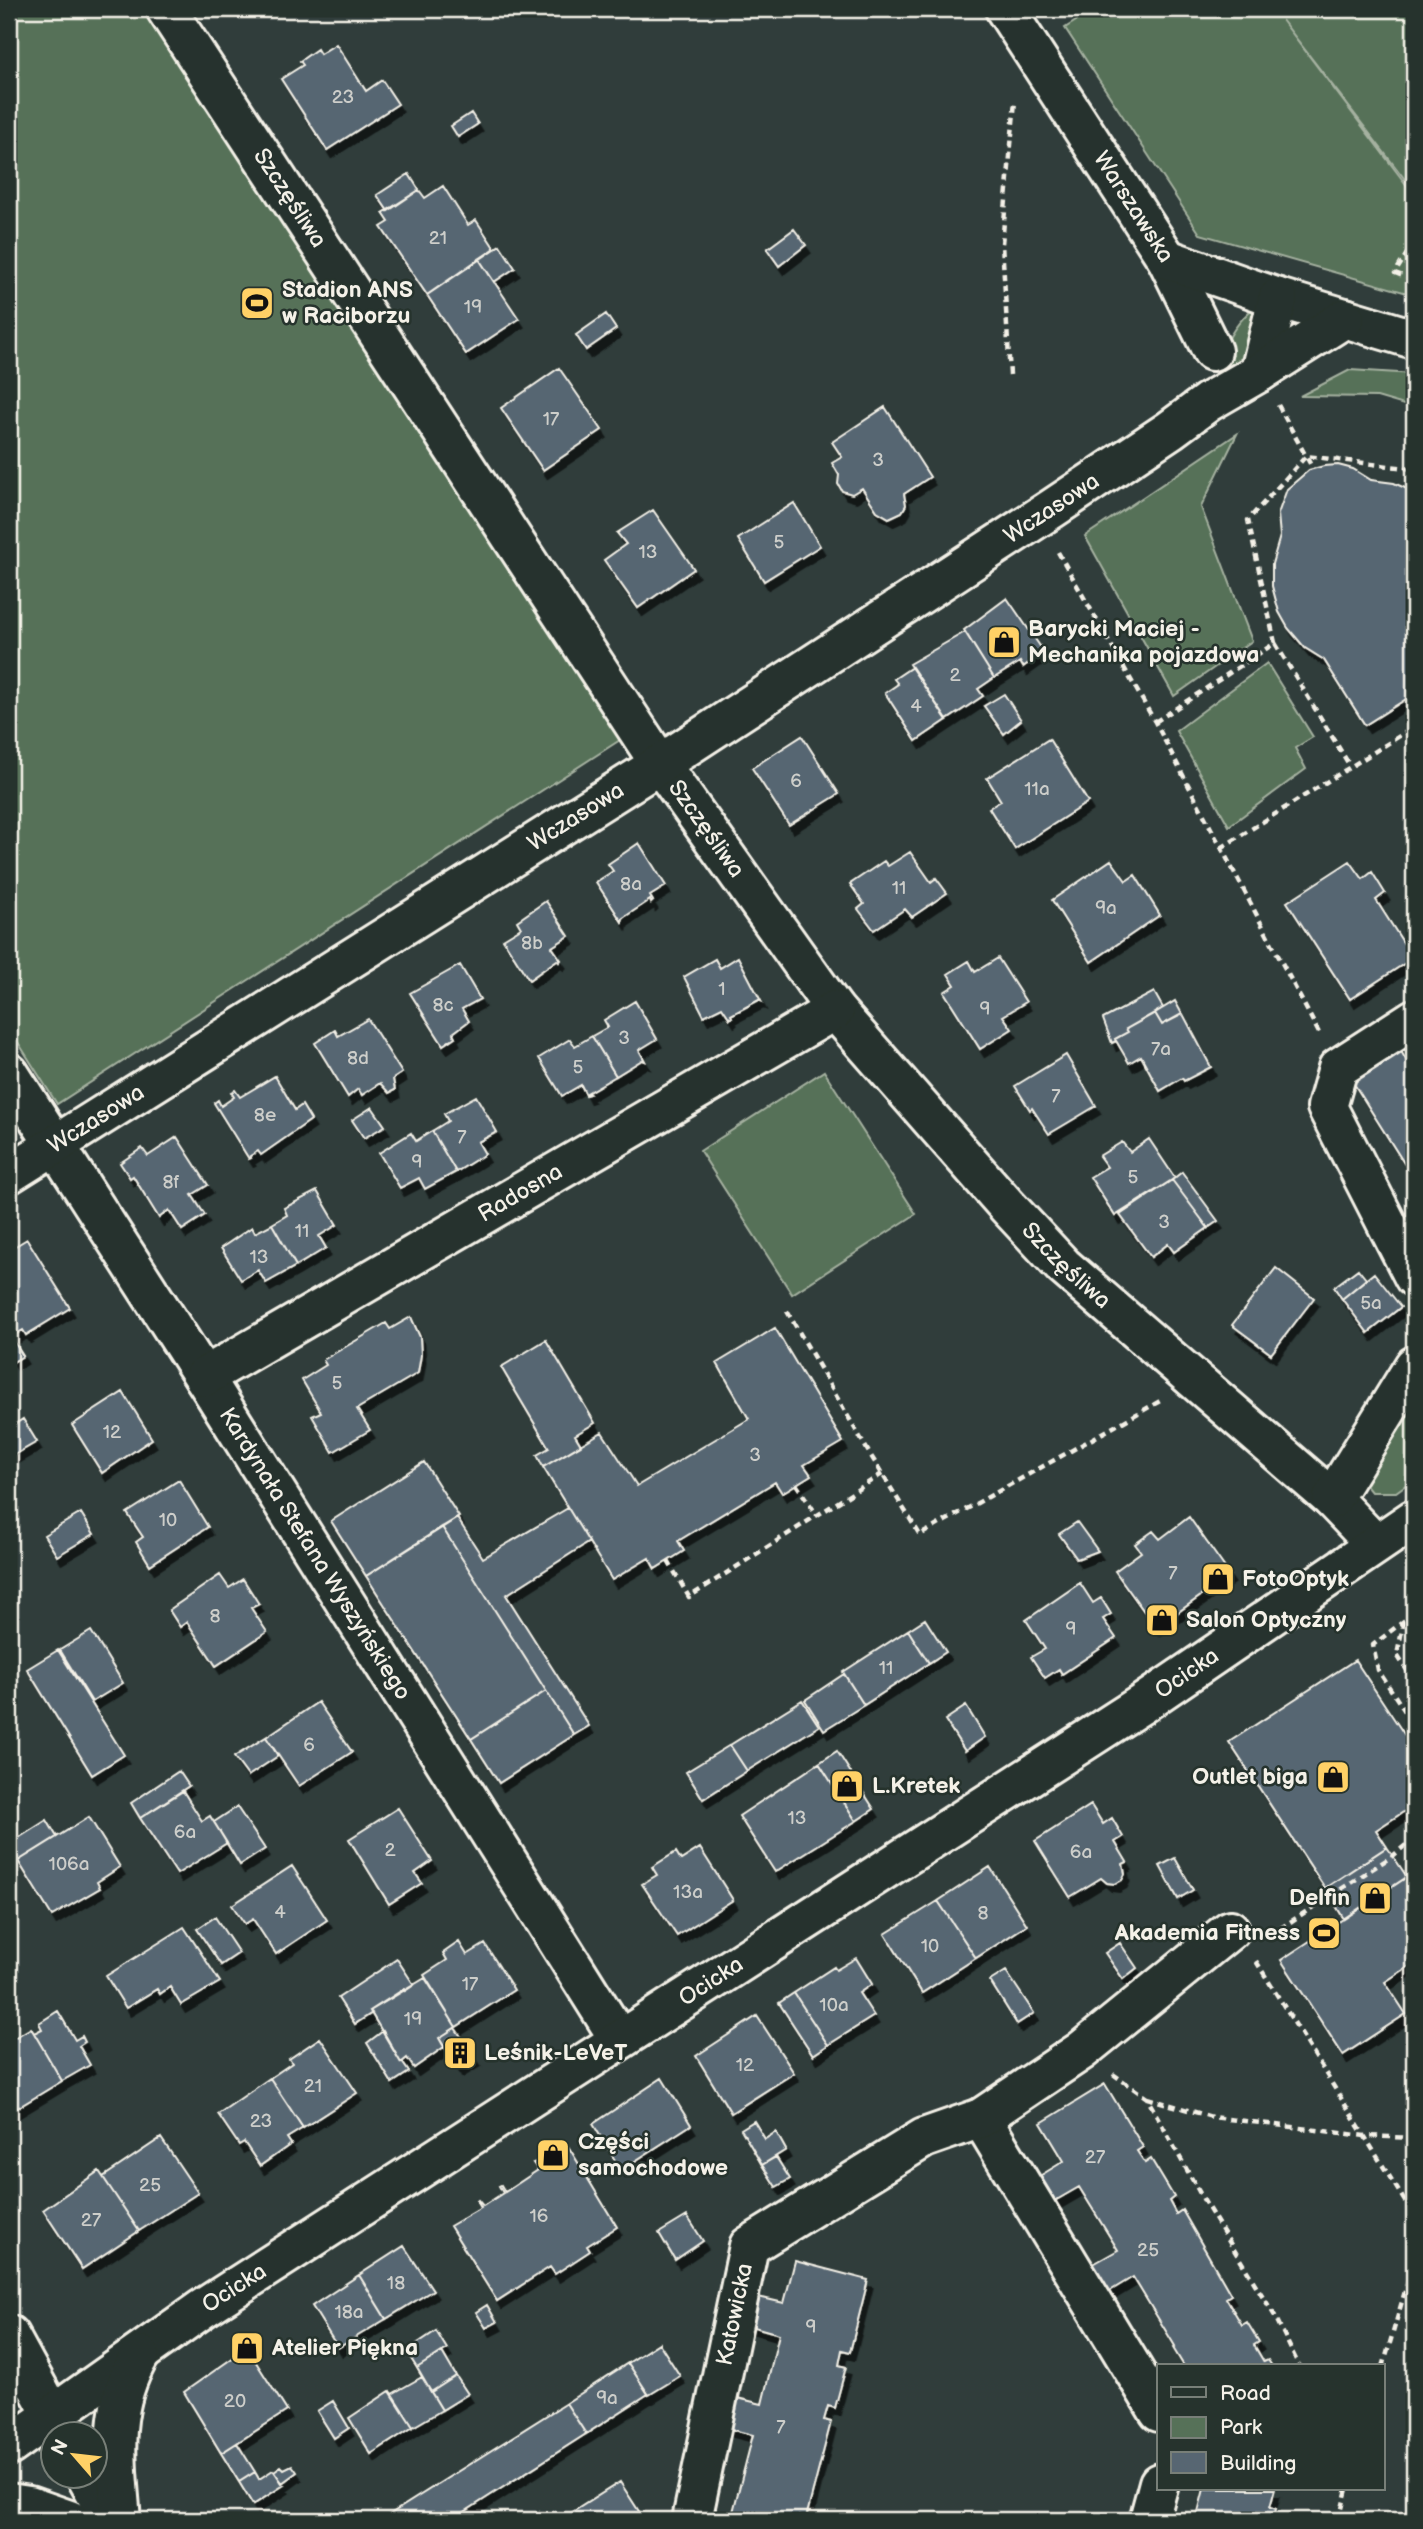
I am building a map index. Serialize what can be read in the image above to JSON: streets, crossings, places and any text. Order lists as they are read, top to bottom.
{
  "streets": {
    "street": [
      "Szczęśliwa",
      "Warszawska",
      "Wczasowa",
      "Radosna",
      "Kardynała Stefana Wyszyńskiego",
      "Ocicka",
      "Katowicka"
    ]
  },
  "crossings": [
    ["Szczęśliwa", "Wczasowa"],
    ["Szczęśliwa", "Radosna"],
    ["Szczęśliwa", "Ocicka"],
    ["Warszawska", "Wczasowa"],
    ["Wczasowa", "Kardynała Stefana Wyszyńskiego"],
    ["Radosna", "Kardynała Stefana Wyszyńskiego"],
    ["Kardynała Stefana Wyszyńskiego", "Ocicka"]
  ],
  "places": {
    "sports": ["Stadion ANS w Raciborzu", "Akademia Fitness"],
    "shop": [
      "Barycki Maciej - Mechanika pojazdowa",
      "FotoOptyk",
      "Salon Optyczny",
      "Outlet biga",
      "L.Kretek",
      "Delfin",
      "Części samochodowe",
      "Atelier Piękna"
    ],
    "building": ["Leśnik-LeVeT"]
  },
  "house_numbers": [
    "23",
    "21",
    "19",
    "17",
    "3",
    "5",
    "13",
    "2",
    "4",
    "6",
    "11a",
    "8a",
    "11",
    "9a",
    "8b",
    "1",
    "8c",
    "9",
    "3",
    "7a",
    "8d",
    "5",
    "7",
    "8e",
    "7",
    "9",
    "5",
    "8f",
    "3",
    "11",
    "13",
    "5a",
    "5",
    "12",
    "3",
    "10",
    "7",
    "8",
    "9",
    "11",
    "6",
    "13",
    "6a",
    "2",
    "6a",
    "106a",
    "13a",
    "4",
    "8",
    "10",
    "17",
    "10a",
    "19",
    "12",
    "21",
    "23",
    "27",
    "25",
    "16",
    "27",
    "25",
    "18",
    "18a",
    "9",
    "9a",
    "20",
    "7"
  ],
  "legend": ["Road", "Park", "Building"],
  "north": "top left"
}
